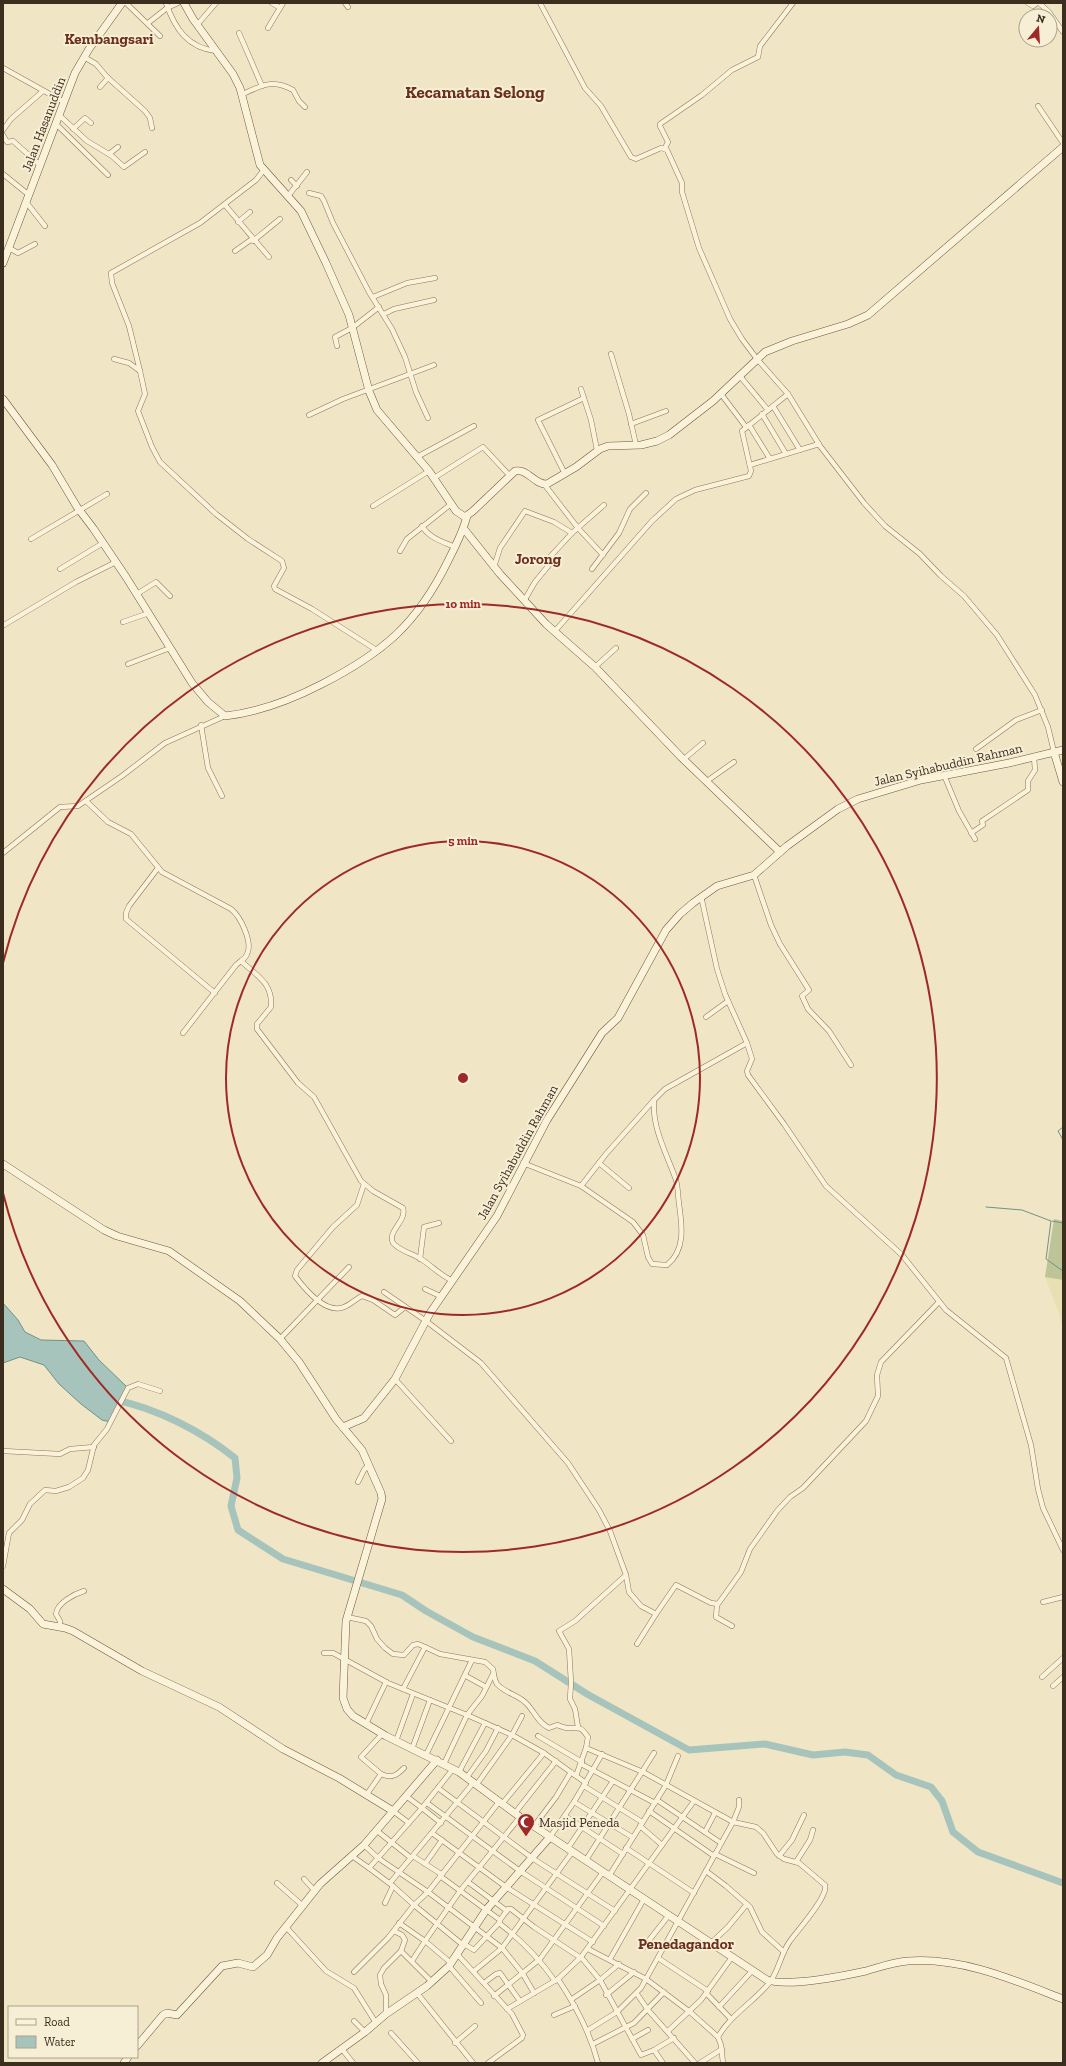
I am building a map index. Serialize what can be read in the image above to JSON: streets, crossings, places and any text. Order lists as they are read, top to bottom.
{
  "streets": {
    "street": ["Jalan Hasanuddin", "Jalan Syihabuddin Rahman"]
  },
  "districts": [
    "Kembangsari",
    "Kecamatan Selong",
    "Jorong",
    "Penedagandor"
  ],
  "places": {
    "mosque": ["Masjid Peneda"]
  },
  "legend": ["Road", "Water"],
  "north": "top",
  "rings": ["10 min", "5 min"]
}
